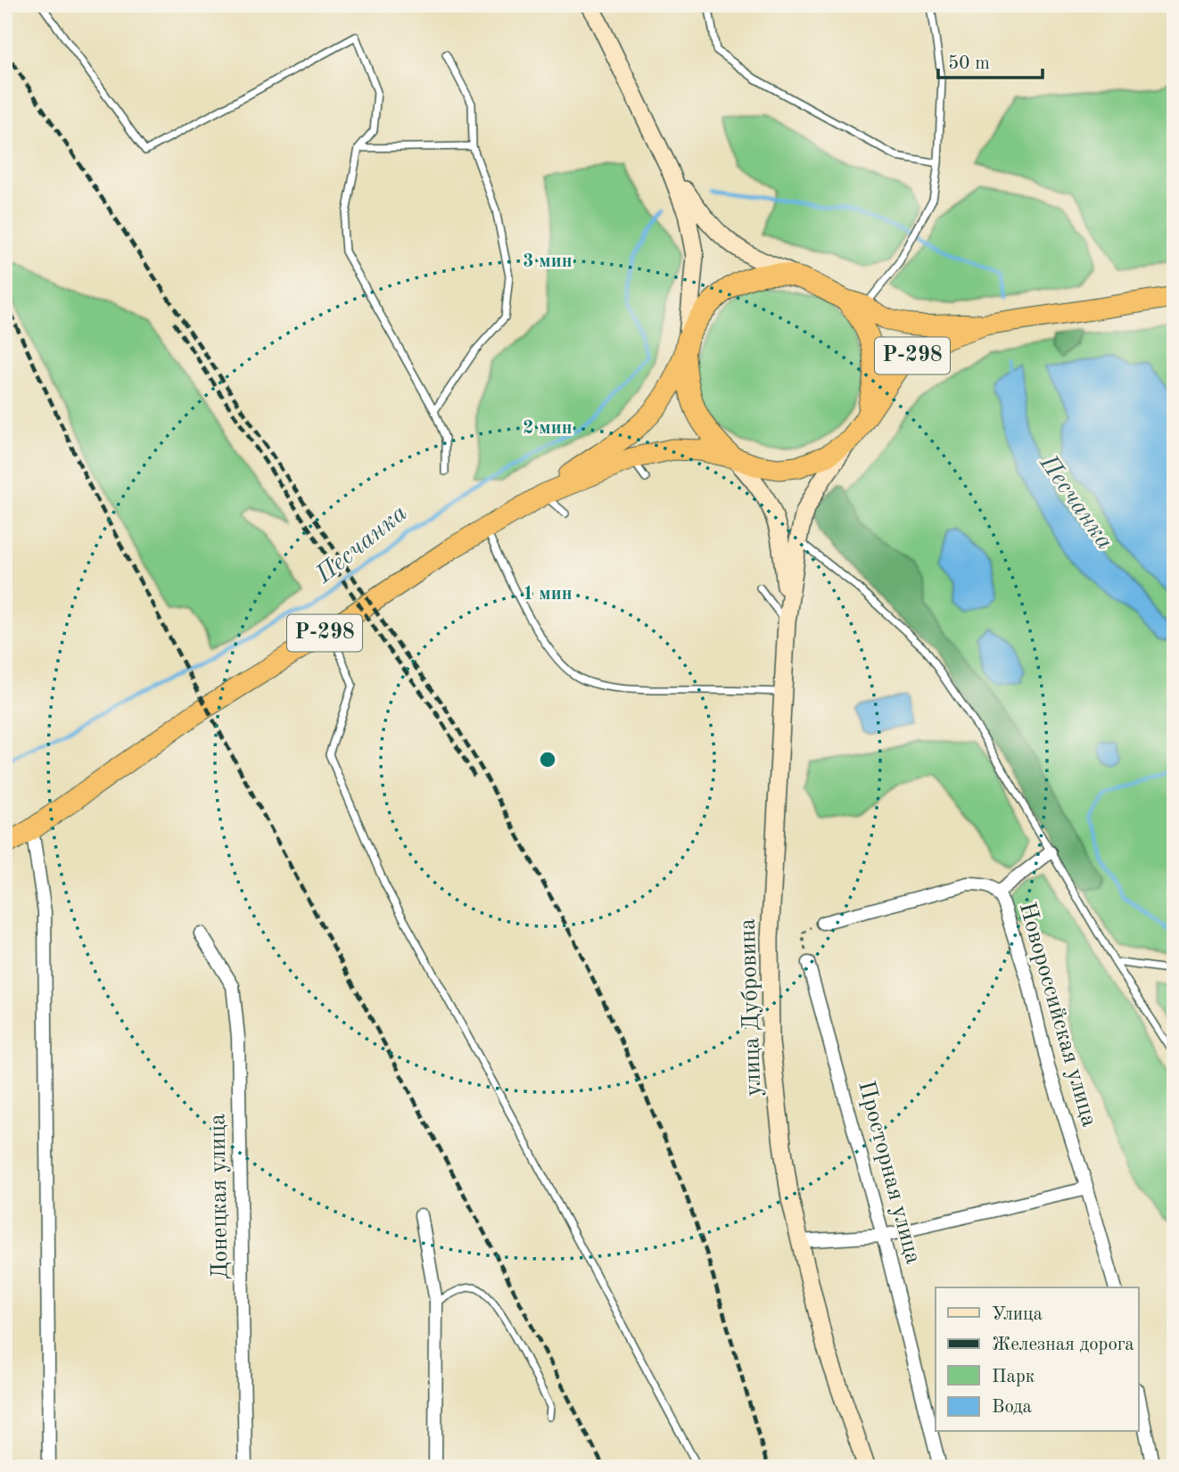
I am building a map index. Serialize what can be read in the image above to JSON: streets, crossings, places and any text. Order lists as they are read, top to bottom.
{
  "streets": {
    "highway": ["Р-298"],
    "main road": ["улица Дубровина"],
    "street": ["Новороссийская улица", "Просторная улица", "Донецкая улица"]
  },
  "water": ["Песчанка"],
  "legend": [
    "Улица",
    "Железная дорога",
    "Парк",
    "Вода"
  ],
  "scale_bar": "50 m",
  "rings": ["3 мин", "2 мин", "1 мин"]
}
